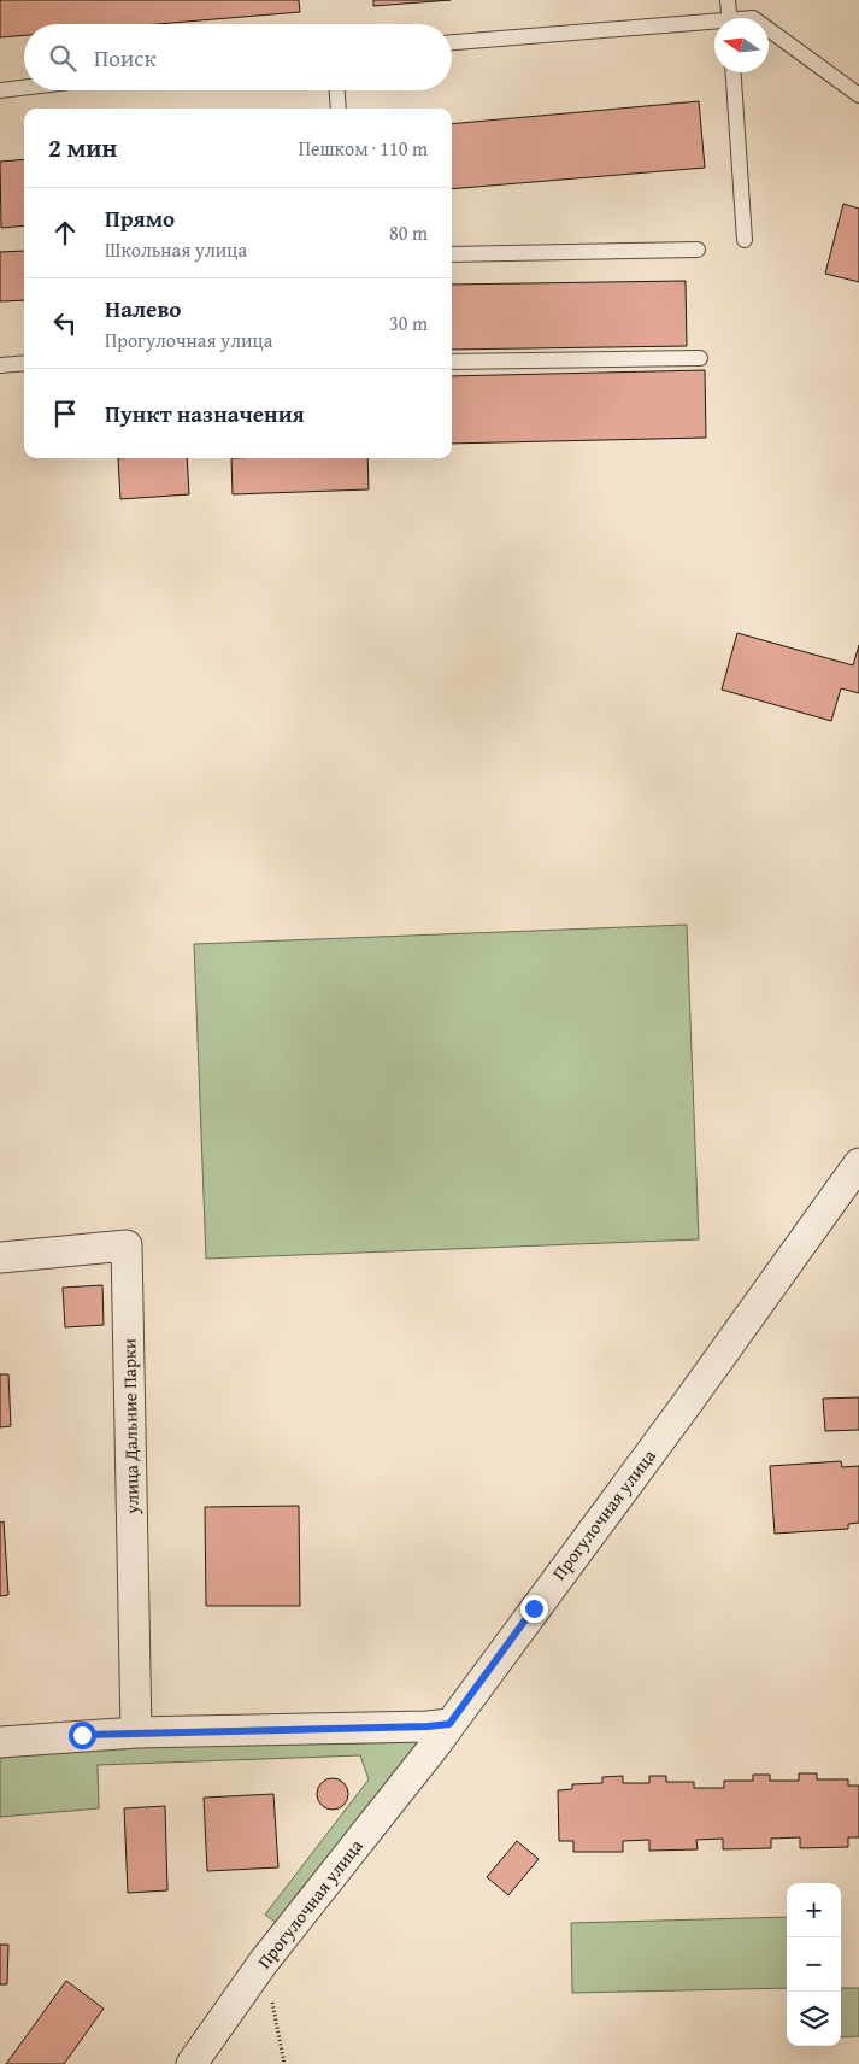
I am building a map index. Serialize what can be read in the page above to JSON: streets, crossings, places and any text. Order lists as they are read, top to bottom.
{
  "streets": {
    "street": ["улица Дальние Парки", "Прогулочная улица"]
  },
  "north": "left",
  "page": {
    "search": "Поиск",
    "heading": ["2 мин", "Пешком · 110 m"],
    "list": [
      ["Прямо", "Школьная улица", "80 m"],
      ["Налево", "Прогулочная улица", "30 m"],
      "Пункт назначения"
    ],
    "map_buttons": ["+", "−"]
  }
}
